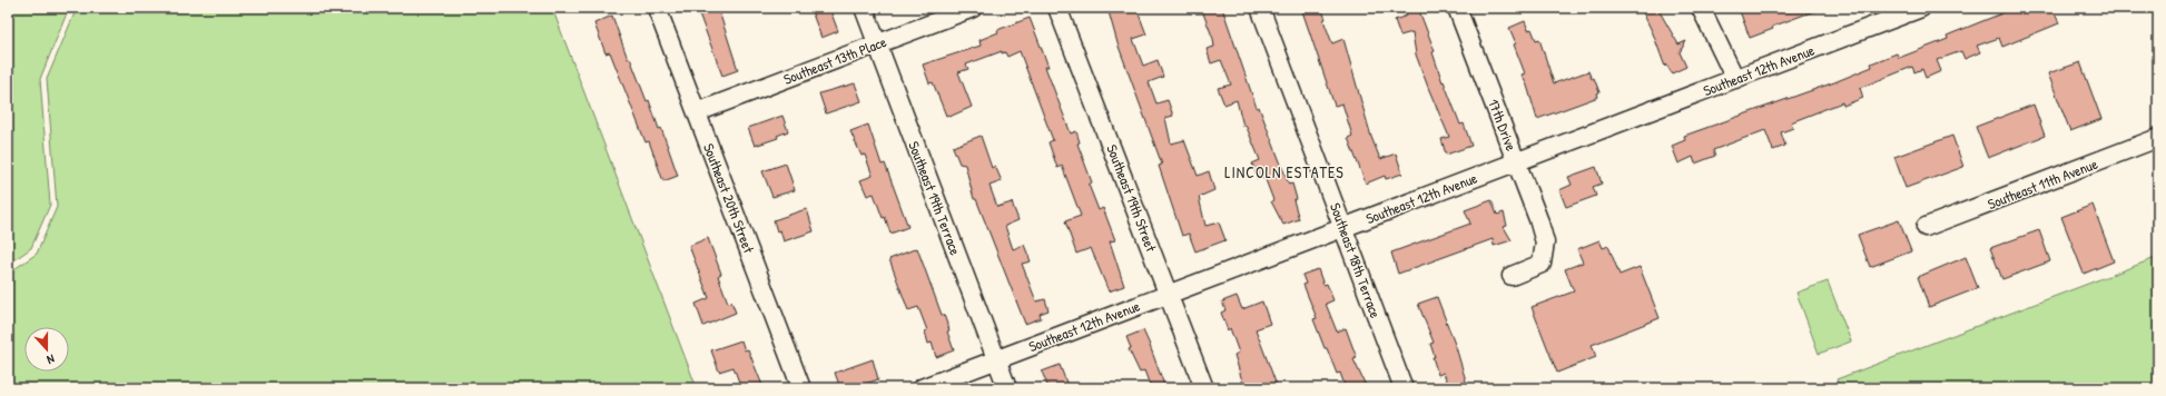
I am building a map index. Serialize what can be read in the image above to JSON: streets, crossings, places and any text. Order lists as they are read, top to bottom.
{
  "streets": {
    "street": [
      "Southeast 13th Place",
      "Southeast 12th Avenue",
      "17th Drive",
      "Southeast 11th Avenue",
      "Southeast 20th Street",
      "Southeast 19th Terrace",
      "Southeast 19th Street",
      "Southeast 18th Terrace"
    ]
  },
  "crossings": [
    ["Southeast 13th Place", "Southeast 20th Street"],
    ["Southeast 13th Place", "Southeast 19th Terrace"],
    ["Southeast 12th Avenue", "17th Drive"],
    ["Southeast 12th Avenue", "Southeast 19th Terrace"],
    ["Southeast 12th Avenue", "Southeast 19th Street"],
    ["Southeast 12th Avenue", "Southeast 18th Terrace"]
  ],
  "districts": ["LINCOLN ESTATES"],
  "north": "bottom"
}
